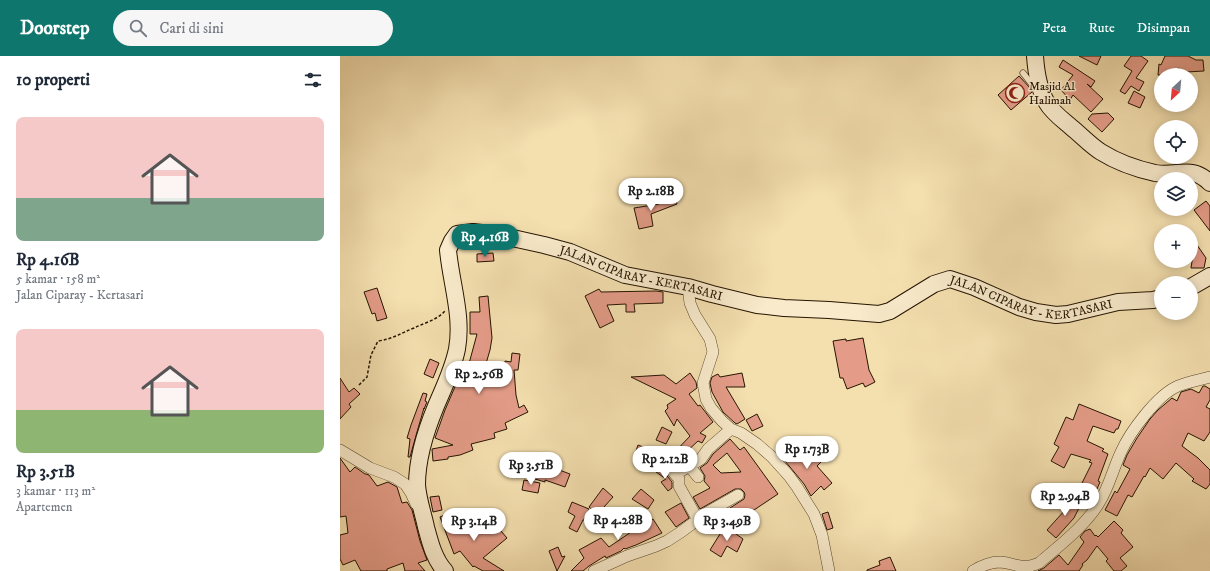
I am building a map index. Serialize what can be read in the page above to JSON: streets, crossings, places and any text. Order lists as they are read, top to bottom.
{
  "streets": {
    "main road": ["JALAN CIPARAY - KERTASARI"]
  },
  "places": {
    "mosque": ["Masjid Al Halimah"]
  },
  "north": "bottom left",
  "page": {
    "header": "Doorstep",
    "search": "Cari di sini",
    "nav": ["Peta", "Rute", "Disimpan"],
    "heading": "10 properti",
    "map_buttons": ["+", "−"],
    "list": [
      {
        "name": "Rp 4.16B",
        "note": "5 kamar · 158 m² · Jalan Ciparay - Kertasari"
      },
      {
        "name": "Rp 3.51B",
        "note": "3 kamar · 113 m² · Apartemen"
      }
    ],
    "price": [
      "Rp 2.18B",
      "Rp 4.16B",
      "Rp 2.56B",
      "Rp 1.73B",
      "Rp 2.12B",
      "Rp 3.51B",
      "Rp 2.94B",
      "Rp 4.28B",
      "Rp 3.14B",
      "Rp 3.49B"
    ]
  }
}
